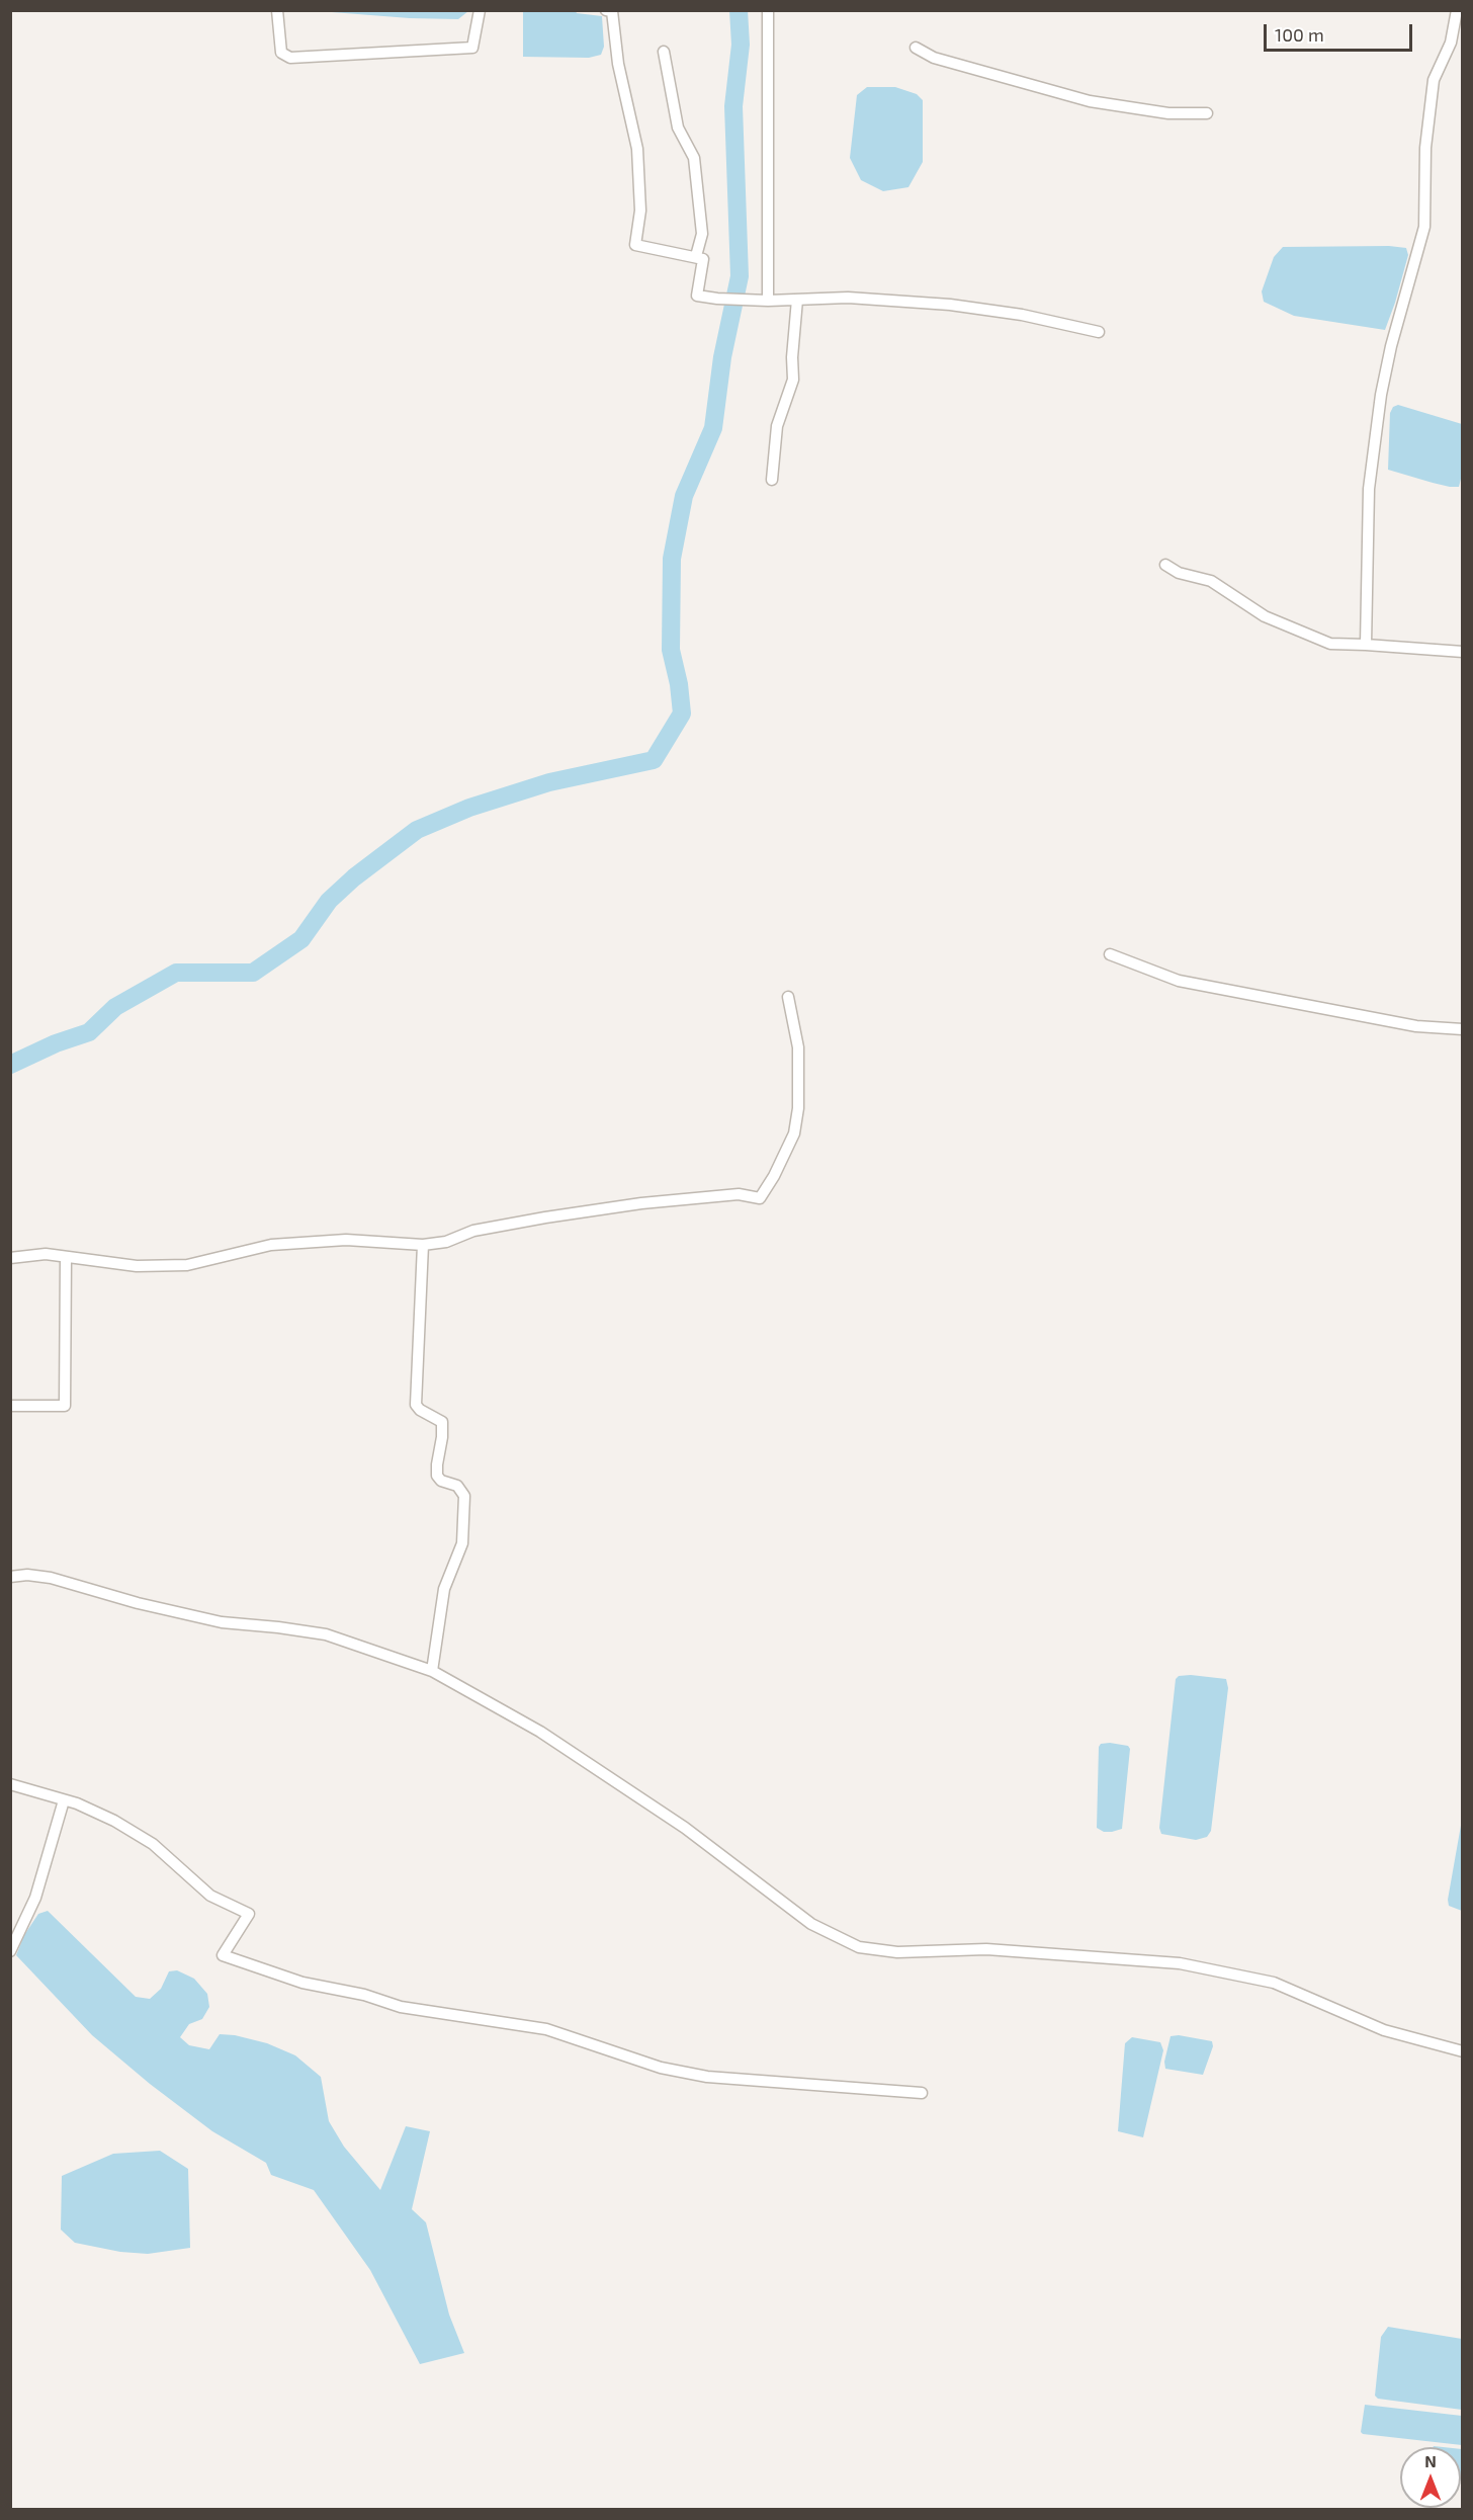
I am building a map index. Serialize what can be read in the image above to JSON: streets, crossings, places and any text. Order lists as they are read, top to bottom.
{
  "scale_bar": "100 m",
  "north": "top"
}
